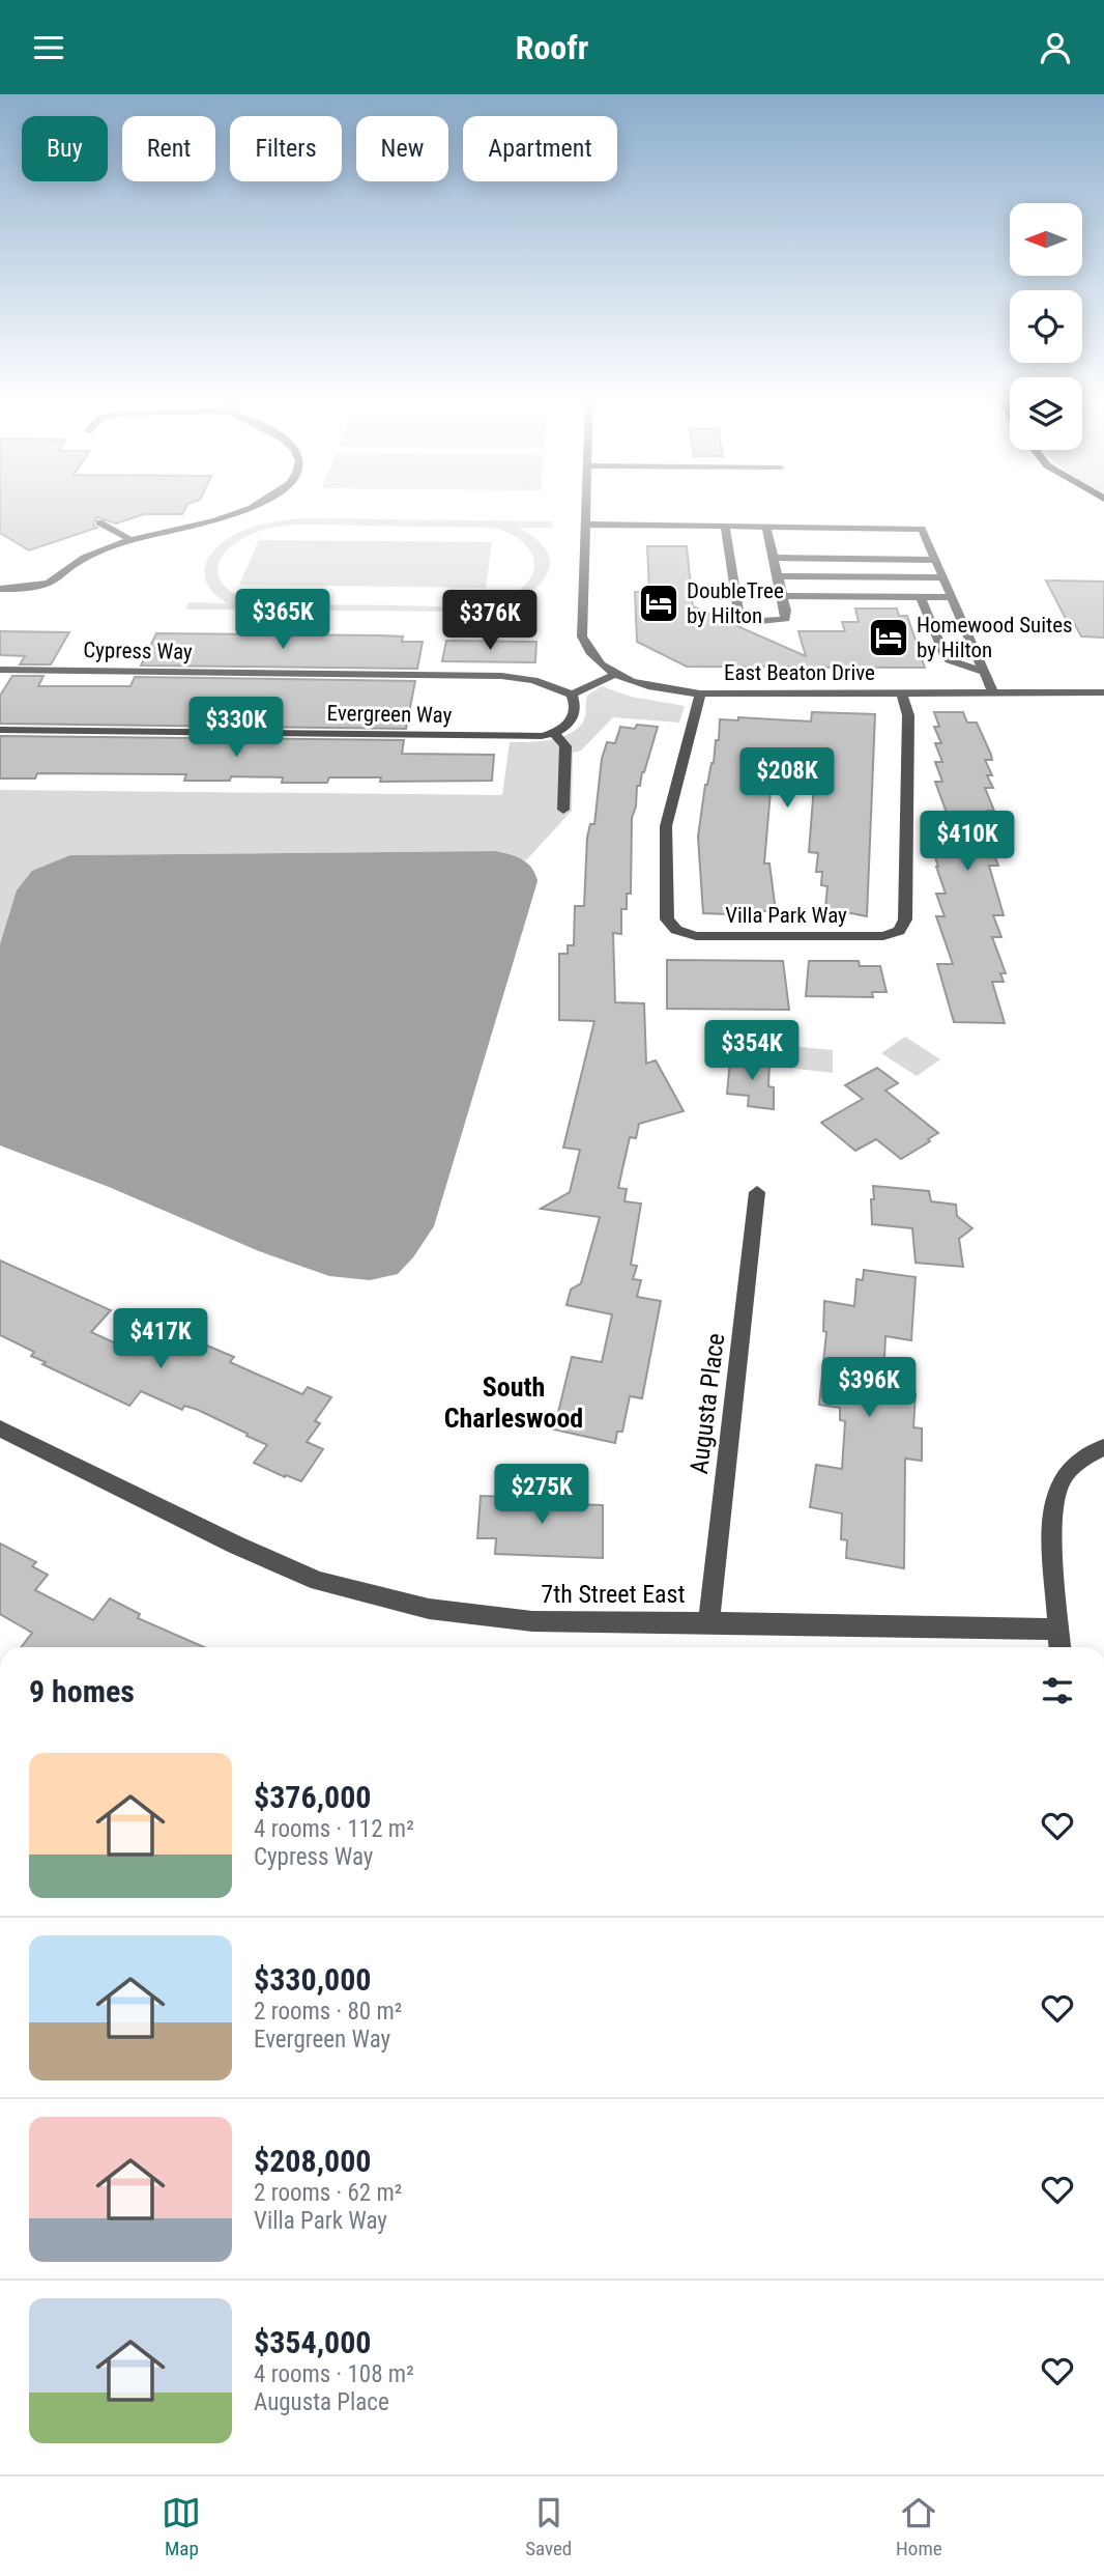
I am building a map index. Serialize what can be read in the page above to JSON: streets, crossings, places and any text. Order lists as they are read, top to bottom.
{
  "streets": {
    "street": [
      "Cypress Way",
      "East Beaton Drive",
      "Evergreen Way",
      "Villa Park Way",
      "Augusta Place",
      "7th Street East"
    ]
  },
  "crossings": [
    ["East Beaton Drive", "Villa Park Way"],
    ["Augusta Place", "7th Street East"]
  ],
  "districts": ["South Charleswood"],
  "places": {
    "hotel": ["DoubleTree by Hilton", "Homewood Suites by Hilton"]
  },
  "north": "left",
  "page": {
    "header": "Roofr",
    "chip": [
      "Buy",
      "Rent",
      "Filters",
      "New",
      "Apartment"
    ],
    "price": [
      "$365K",
      "$376K",
      "$330K",
      "$208K",
      "$410K",
      "$354K",
      "$417K",
      "$396K",
      "$275K"
    ],
    "heading": "9 homes",
    "list": [
      {
        "name": "$376,000",
        "note": "4 rooms · 112 m² · Cypress Way"
      },
      {
        "name": "$330,000",
        "note": "2 rooms · 80 m² · Evergreen Way"
      },
      {
        "name": "$208,000",
        "note": "2 rooms · 62 m² · Villa Park Way"
      },
      {
        "name": "$354,000",
        "note": "4 rooms · 108 m² · Augusta Place"
      }
    ],
    "tabs": ["Map", "Saved", "Home"]
  }
}
